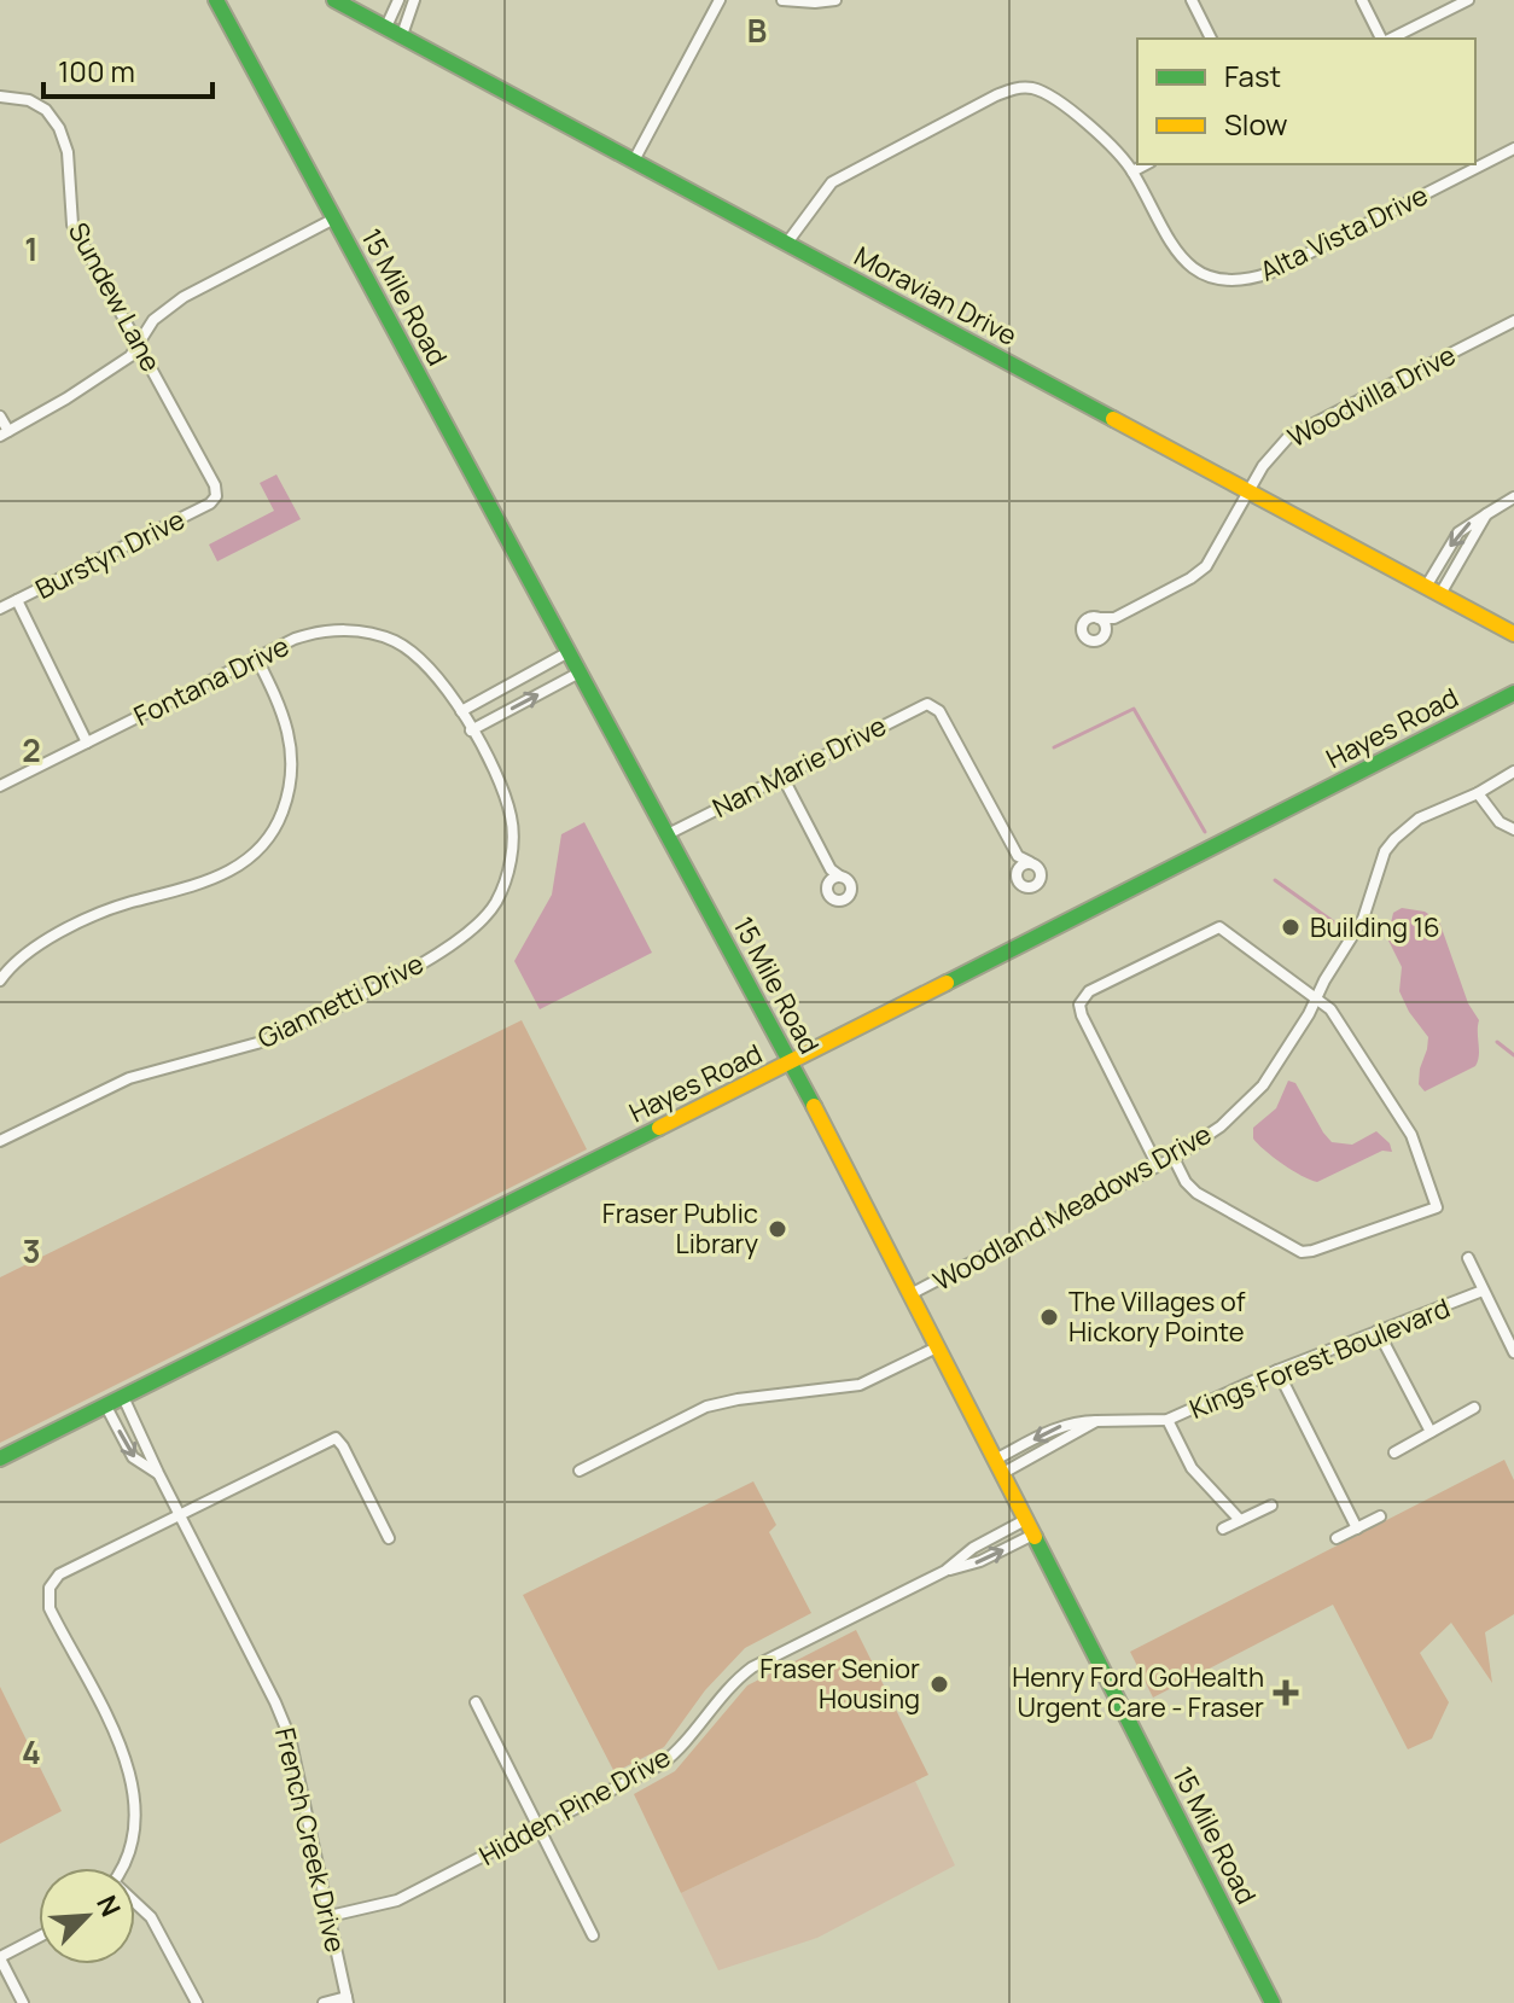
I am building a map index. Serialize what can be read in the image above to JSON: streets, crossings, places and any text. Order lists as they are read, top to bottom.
{
  "streets": {
    "street": [
      "Alta Vista Drive",
      "Moravian Drive",
      "Sundew Lane",
      "15 Mile Road",
      "Woodvilla Drive",
      "Burstyn Drive",
      "Fontana Drive",
      "Hayes Road",
      "Nan Marie Drive",
      "Giannetti Drive",
      "Woodland Meadows Drive",
      "Kings Forest Boulevard",
      "Hidden Pine Drive",
      "French Creek Drive"
    ]
  },
  "crossings": [
    ["Alta Vista Drive", "Moravian Drive"],
    ["Moravian Drive", "Woodvilla Drive"],
    ["Sundew Lane", "Burstyn Drive"],
    ["15 Mile Road", "Hayes Road"],
    ["15 Mile Road", "Nan Marie Drive"],
    ["15 Mile Road", "Woodland Meadows Drive"],
    ["15 Mile Road", "Kings Forest Boulevard"],
    ["15 Mile Road", "Hidden Pine Drive"],
    ["Fontana Drive", "Giannetti Drive"],
    ["Hayes Road", "French Creek Drive"],
    ["Hidden Pine Drive", "French Creek Drive"]
  ],
  "places": {
    "other": [
      "Building 16",
      "Fraser Public Library",
      "The Villages of Hickory Pointe",
      "Fraser Senior Housing"
    ],
    "health": ["Henry Ford GoHealth Urgent Care - Fraser"]
  },
  "legend": ["Fast", "Slow"],
  "scale_bar": "100 m",
  "north": "top right",
  "grid": {
    "columns": ["B"],
    "rows": [
      "1",
      "2",
      "3",
      "4"
    ]
  }
}
